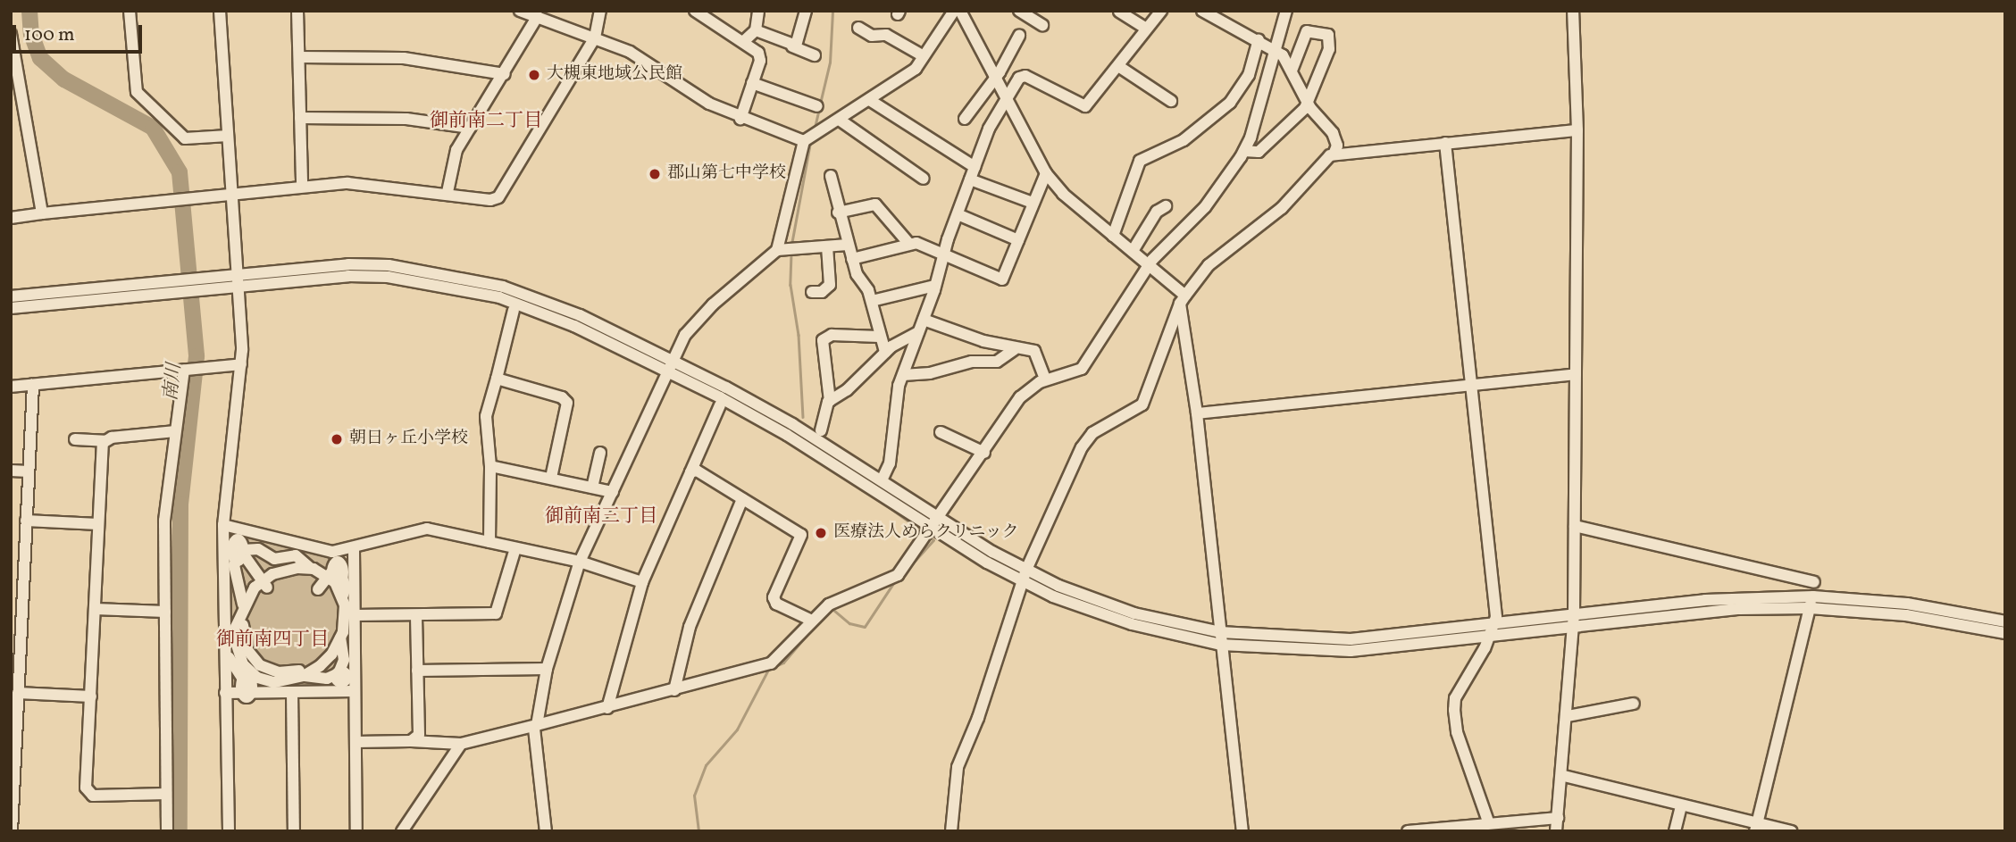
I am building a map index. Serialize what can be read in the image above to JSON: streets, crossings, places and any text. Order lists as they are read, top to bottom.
{
  "districts": ["御前南二丁目", "御前南三丁目", "御前南四丁目"],
  "water": ["南川"],
  "places": [
    "大槻東地域公民館",
    "郡山第七中学校",
    "朝日ヶ丘小学校",
    "医療法人めらクリニック"
  ],
  "scale_bar": "100 m"
}
